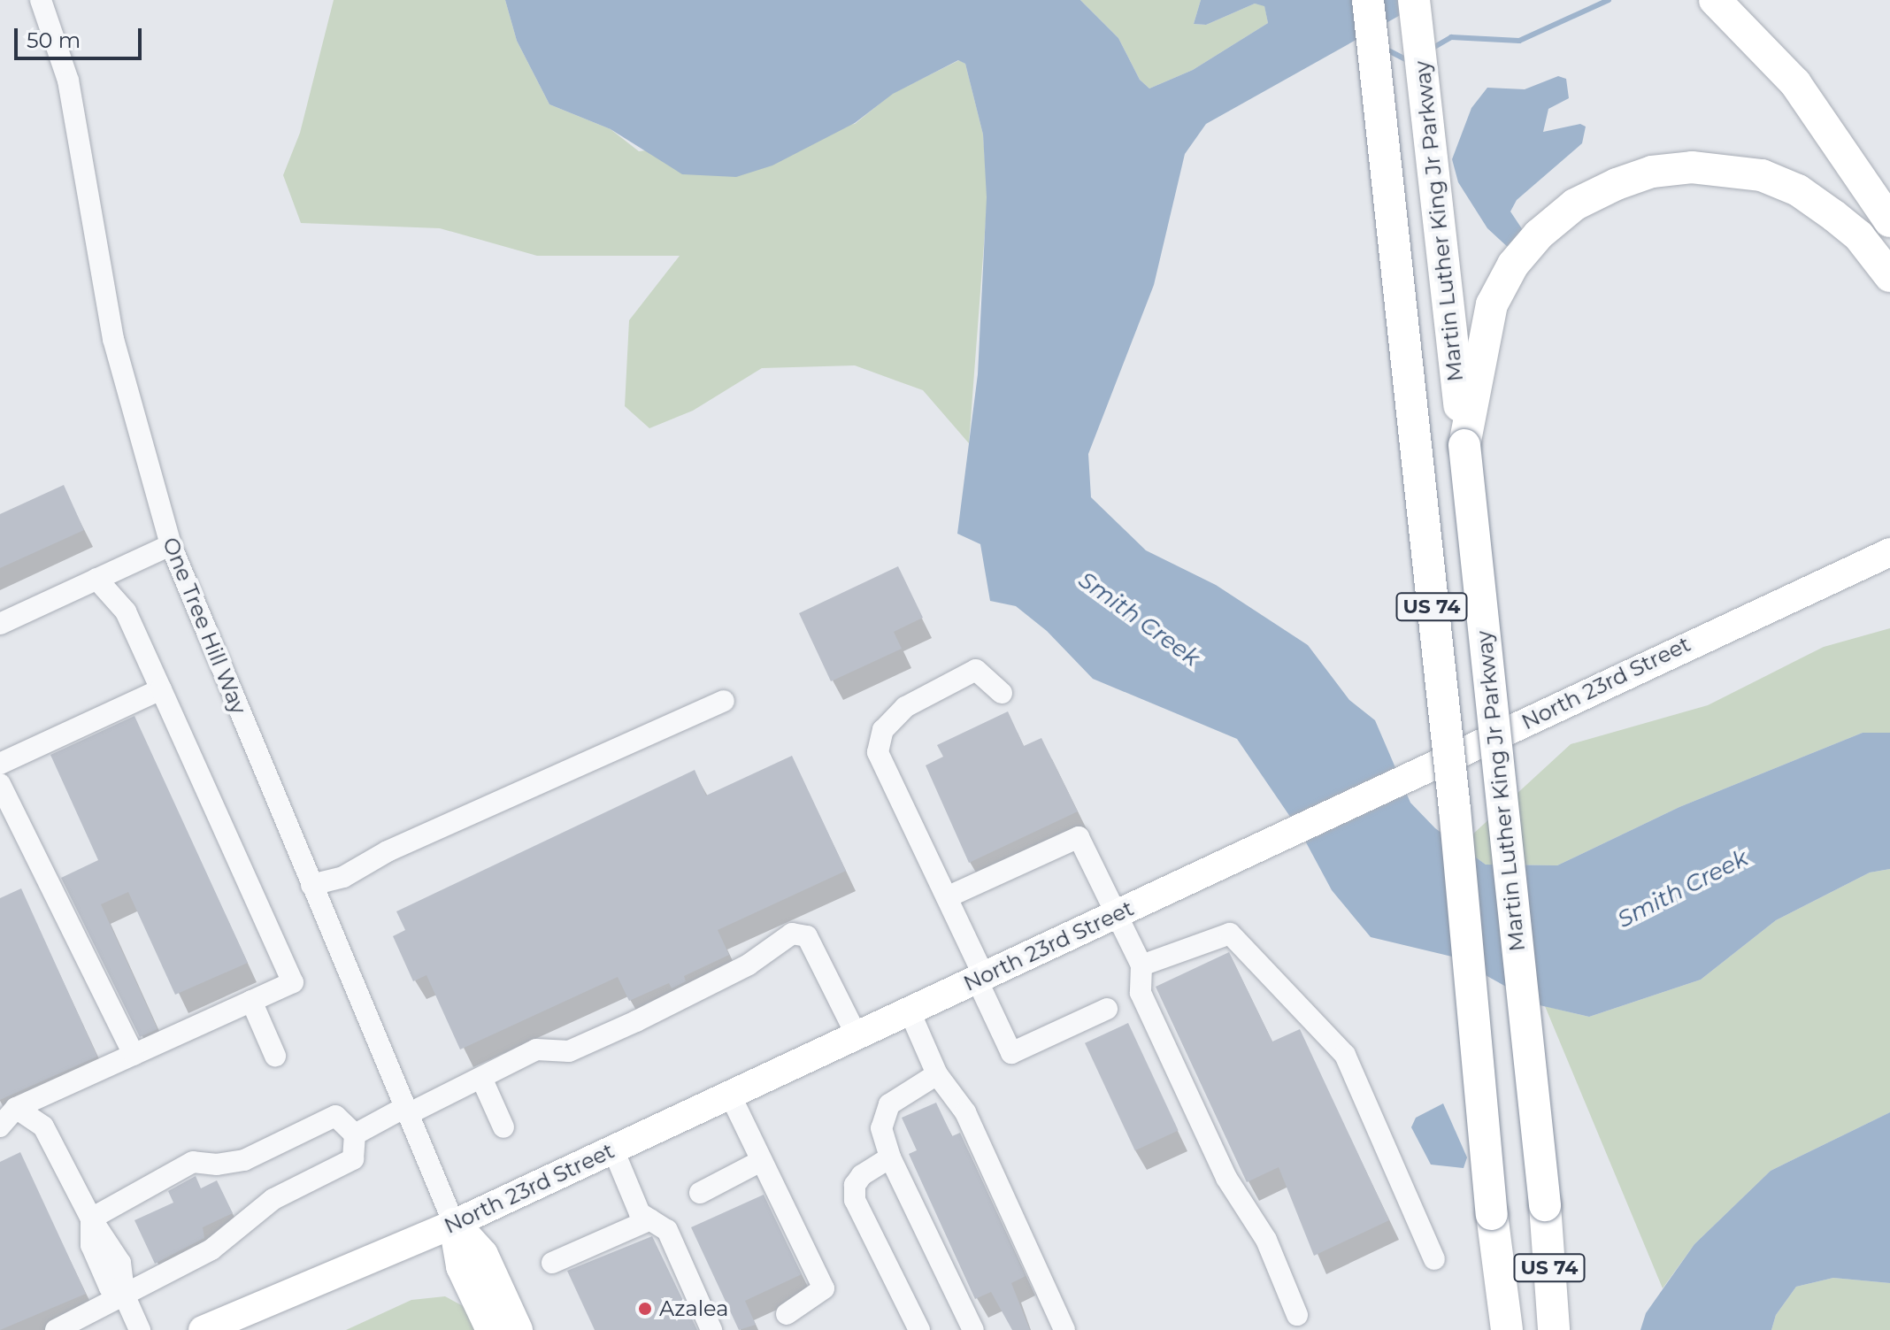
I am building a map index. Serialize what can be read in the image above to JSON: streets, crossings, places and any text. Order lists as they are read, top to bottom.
{
  "streets": {
    "highway": ["Martin Luther King Jr Parkway", "US 74"],
    "main road": ["North 23rd Street"],
    "street": ["One Tree Hill Way"]
  },
  "crossings": [
    ["One Tree Hill Way", "North 23rd Street"]
  ],
  "water": ["Smith Creek"],
  "places": ["Azalea"],
  "scale_bar": "50 m"
}
